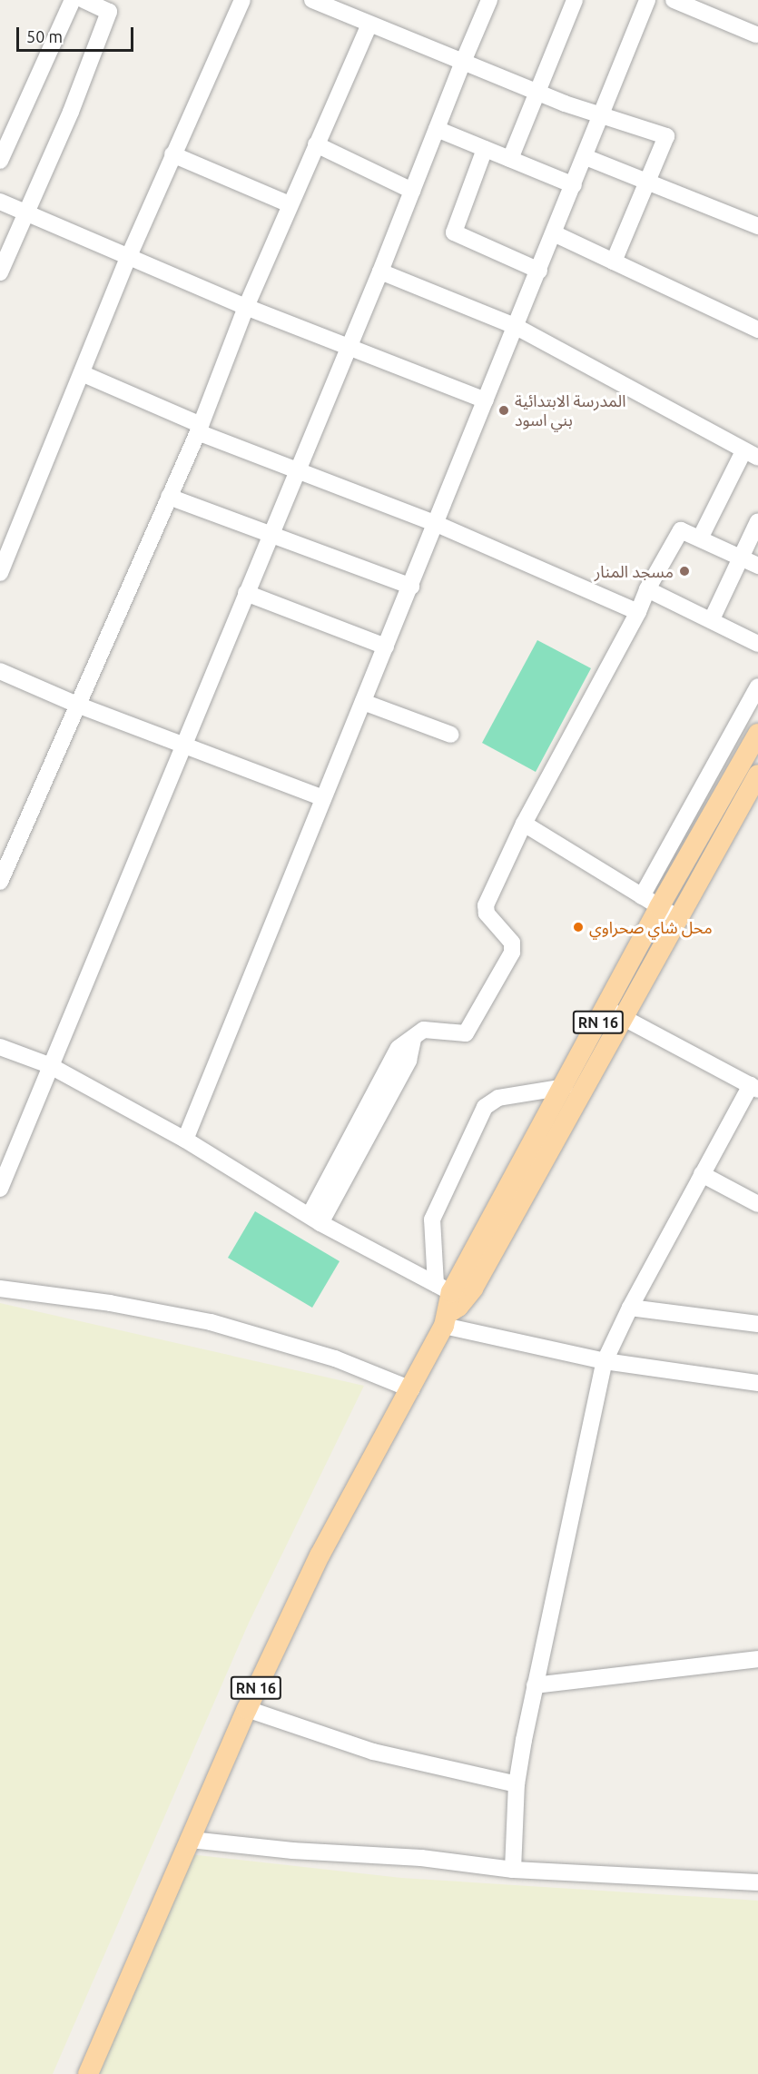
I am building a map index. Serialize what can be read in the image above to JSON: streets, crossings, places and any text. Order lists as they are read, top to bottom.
{
  "streets": {
    "main road": ["RN 16"]
  },
  "places": ["المدرسة الابتدائية بني اسود", "مسجد المنار", "محل شاي صحراوي"],
  "scale_bar": "50 m"
}
